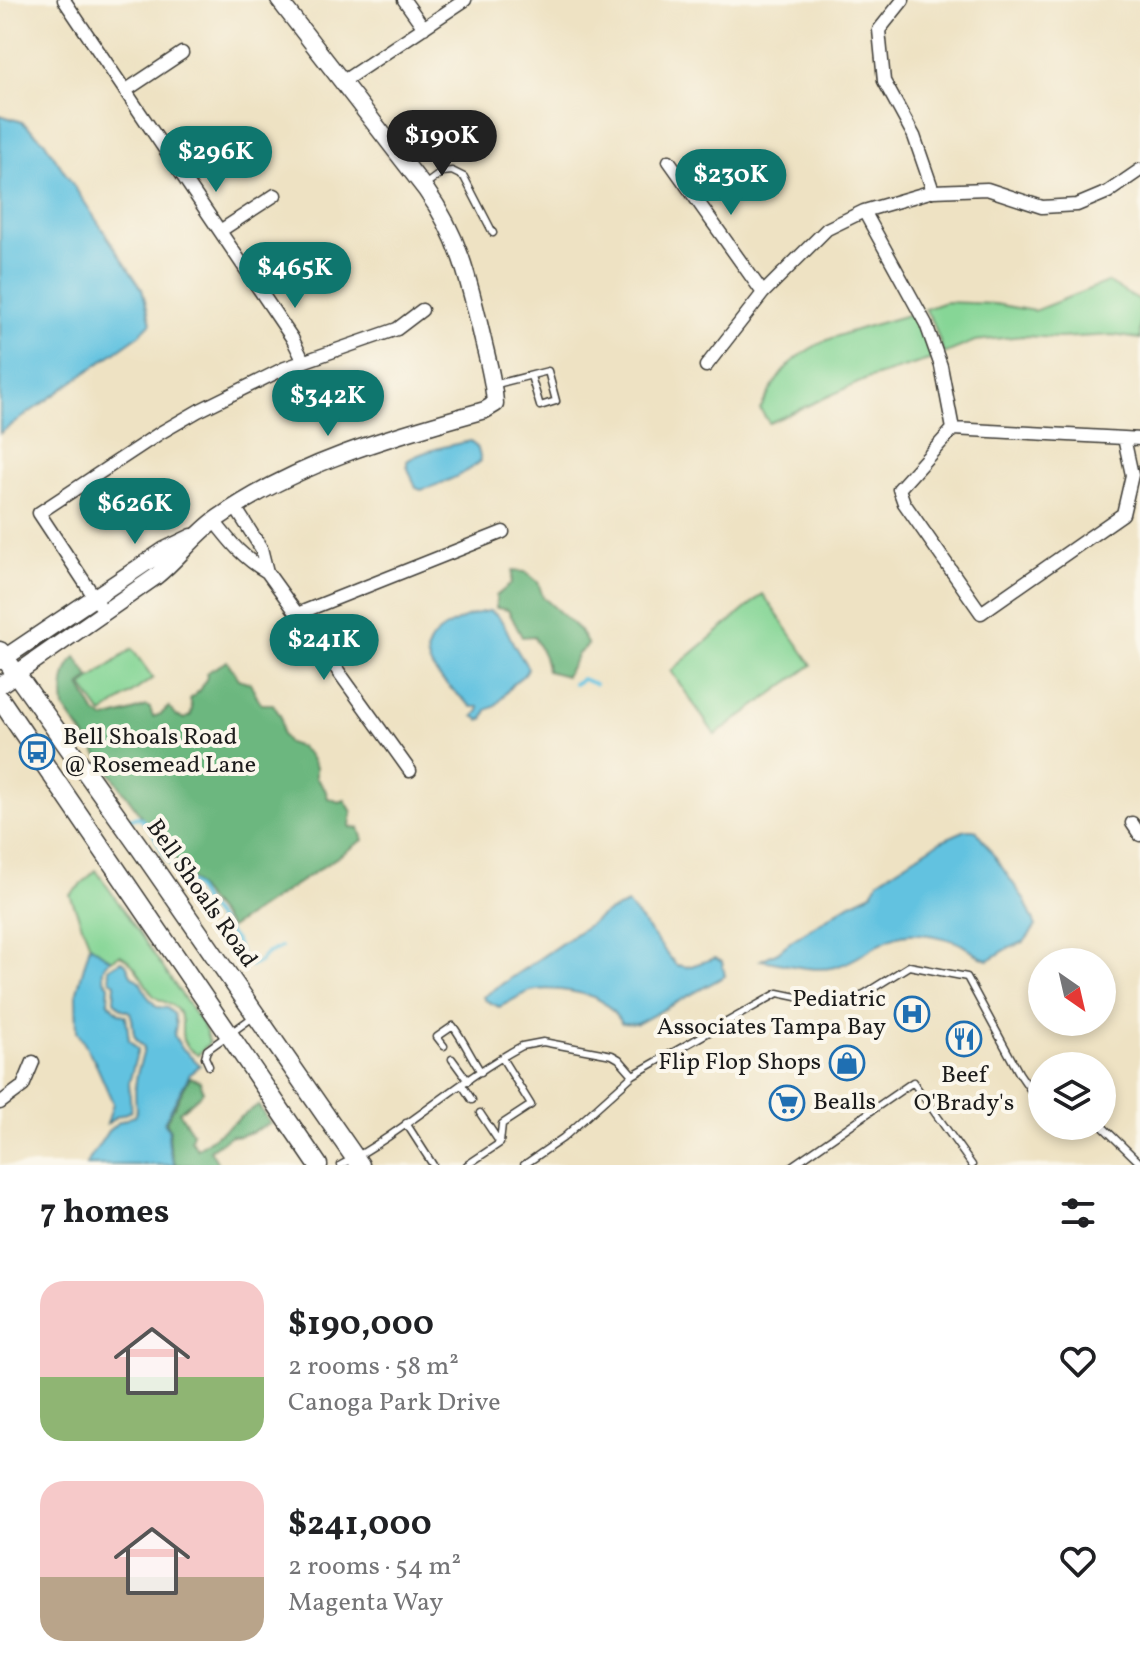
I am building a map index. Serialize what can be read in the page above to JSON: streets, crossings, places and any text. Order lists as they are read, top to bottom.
{
  "streets": {
    "main road": ["Bell Shoals Road"]
  },
  "places": {
    "bus stop": ["Bell Shoals Road @ Rosemead Lane"],
    "hospital": ["Pediatric Associates Tampa Bay"],
    "restaurant": ["Beef O'Brady's"],
    "shop": ["Flip Flop Shops"],
    "supermarket": ["Bealls"]
  },
  "north": "bottom right",
  "page": {
    "price": [
      "$190K",
      "$296K",
      "$230K",
      "$465K",
      "$342K",
      "$626K",
      "$241K"
    ],
    "heading": "7 homes",
    "list": [
      {
        "name": "$190,000",
        "note": "2 rooms · 58 m² · Canoga Park Drive"
      },
      {
        "name": "$241,000",
        "note": "2 rooms · 54 m² · Magenta Way"
      }
    ]
  }
}
